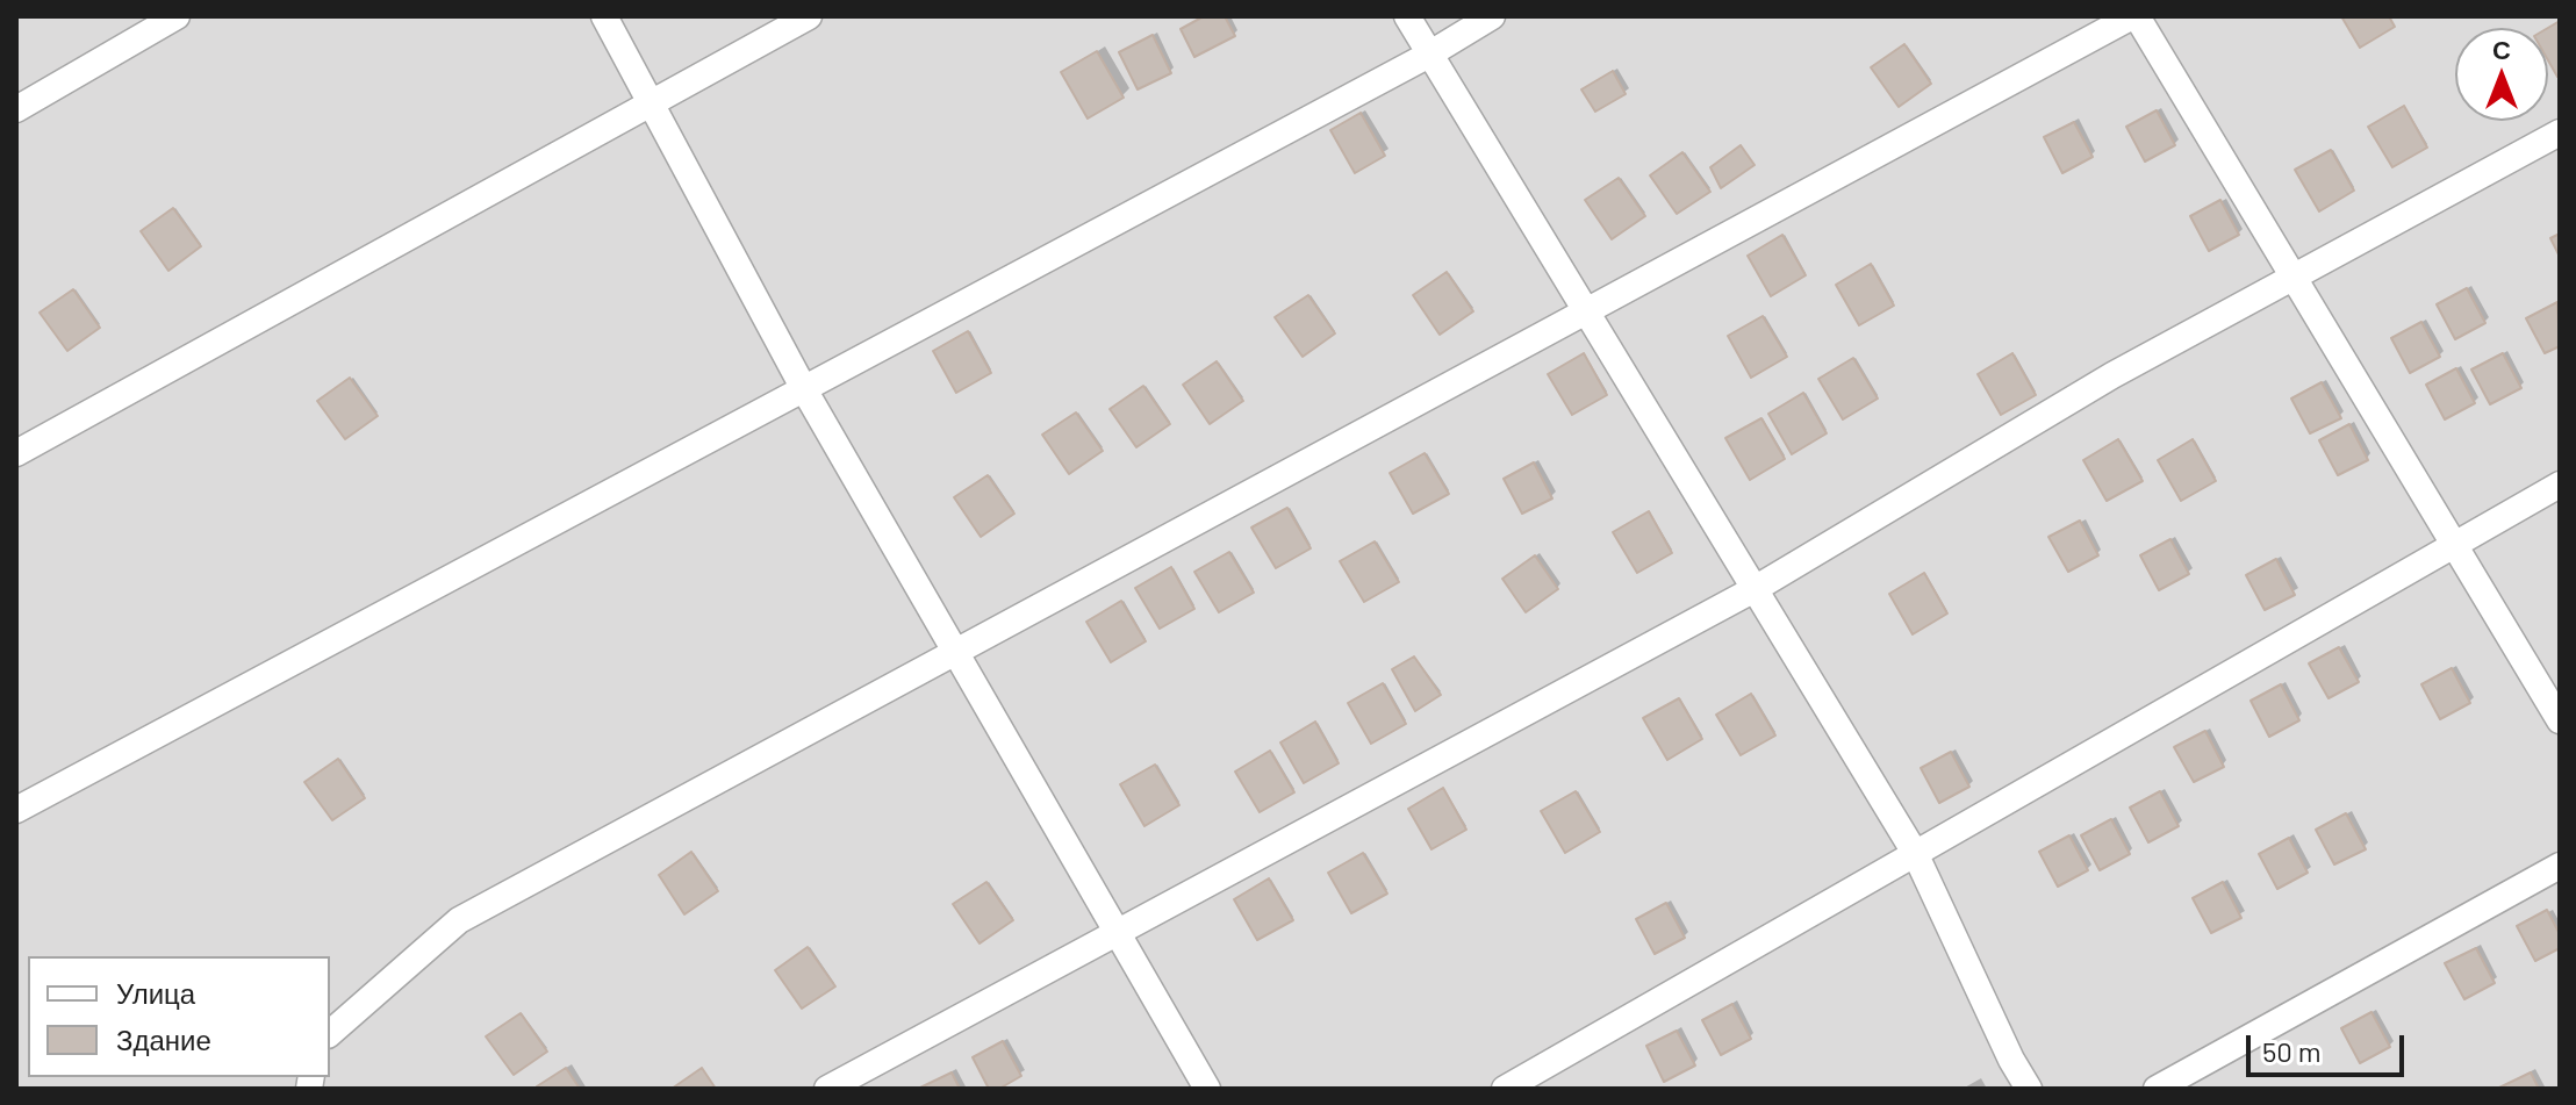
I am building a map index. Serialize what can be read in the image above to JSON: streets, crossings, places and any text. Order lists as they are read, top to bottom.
{
  "legend": ["Улица", "Здание"],
  "scale_bar": "50 m",
  "north": "top"
}
